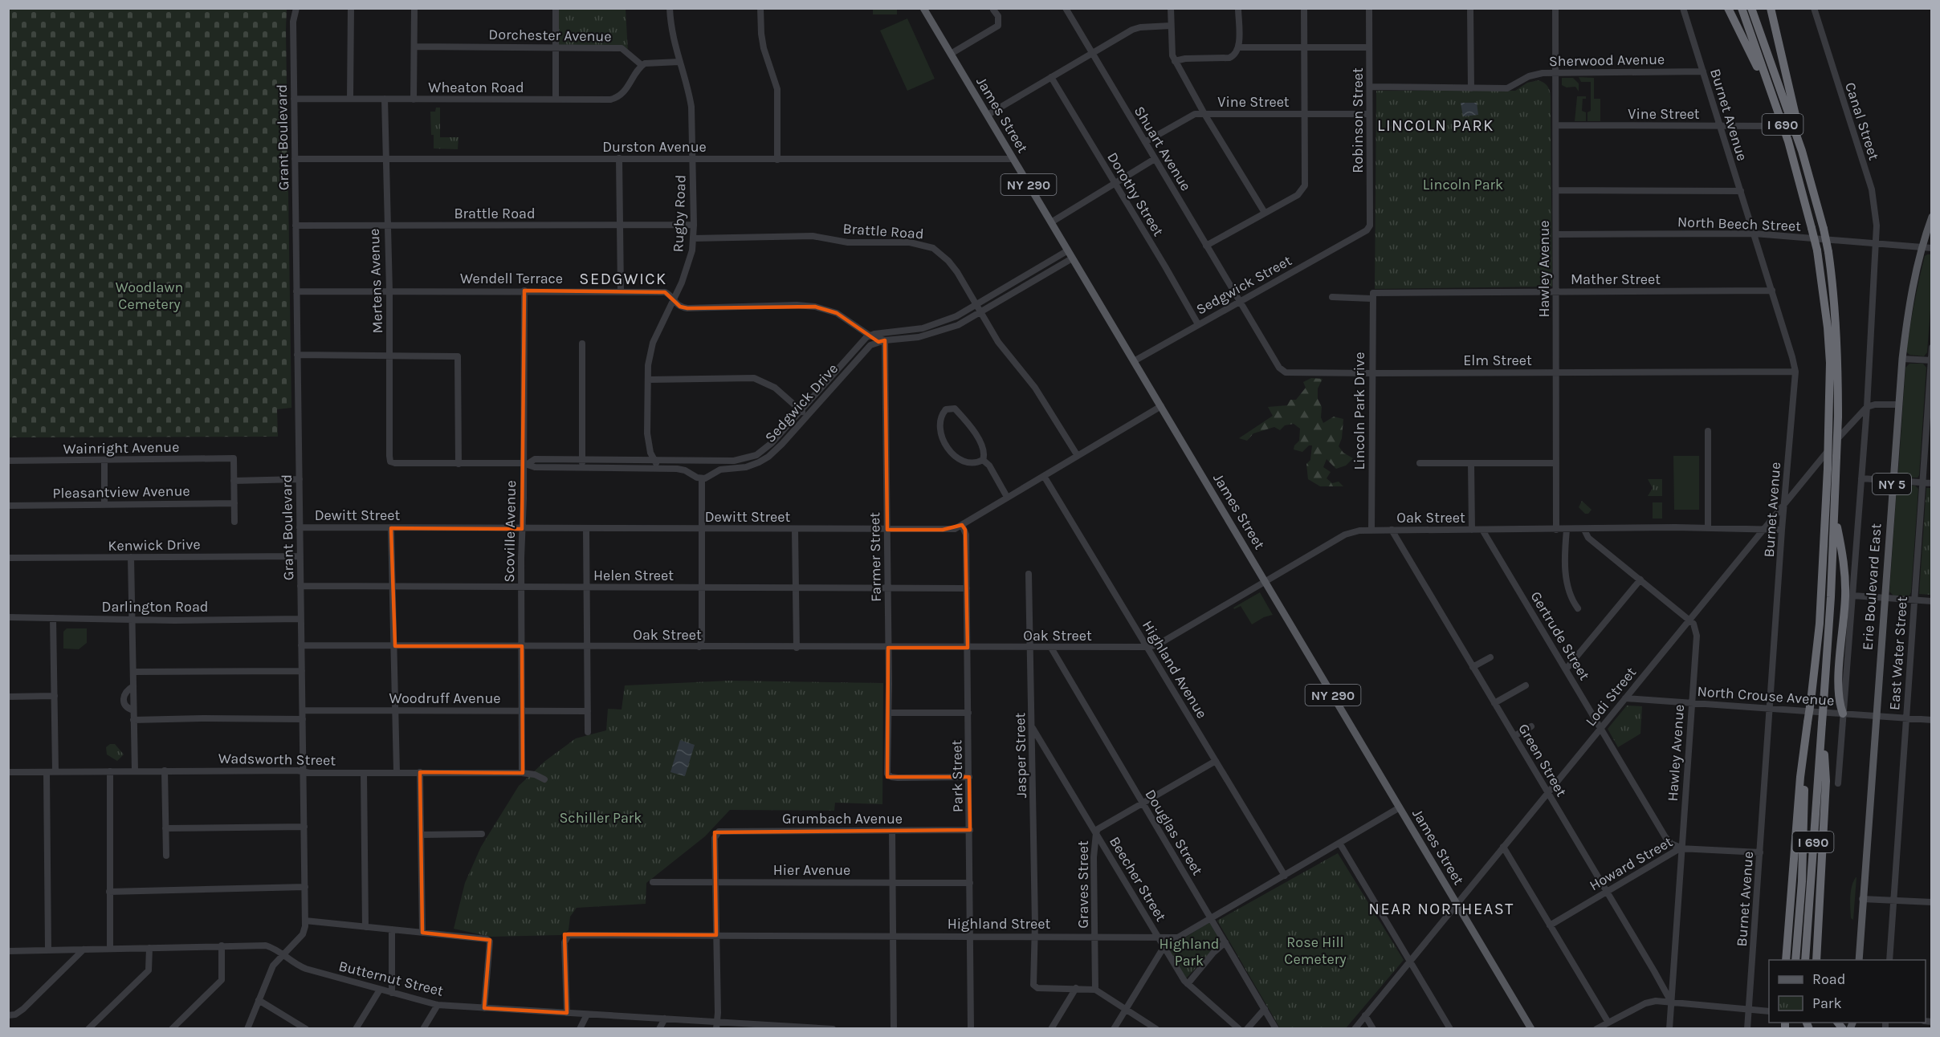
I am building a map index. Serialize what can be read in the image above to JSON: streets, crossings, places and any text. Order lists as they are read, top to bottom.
{
  "streets": {
    "highway": ["I 690"],
    "main road": [
      "James Street",
      "NY 290",
      "NY 5",
      "Erie Boulevard East"
    ],
    "street": [
      "Dorchester Avenue",
      "Sherwood Avenue",
      "Wheaton Road",
      "Vine Street",
      "Burnet Avenue",
      "Robinson Street",
      "Canal Street",
      "Grant Boulevard",
      "Durston Avenue",
      "Shuart Avenue",
      "Dorothy Street",
      "Brattle Road",
      "Rugby Road",
      "North Beech Street",
      "Hawley Avenue",
      "Wendell Terrace",
      "Mather Street",
      "Mertens Avenue",
      "Sedgwick Street",
      "Elm Street",
      "Sedgwick Drive",
      "Lincoln Park Drive",
      "Wainright Avenue",
      "Pleasantview Avenue",
      "Dewitt Street",
      "Oak Street",
      "Scoville Avenue",
      "Kenwick Drive",
      "Farmer Street",
      "Helen Street",
      "Darlington Road",
      "Gertrude Street",
      "East Water Street",
      "Highland Avenue",
      "North Crouse Avenue",
      "Lodi Street",
      "Woodruff Avenue",
      "Jasper Street",
      "Wadsworth Street",
      "Green Street",
      "Park Street",
      "Grumbach Avenue",
      "Douglas Street",
      "Howard Street",
      "Hier Avenue",
      "Beecher Street",
      "Graves Street",
      "Highland Street",
      "Butternut Street"
    ]
  },
  "crossings": [
    ["Dorchester Avenue", "Wheaton Road"],
    ["Sherwood Avenue", "Burnet Avenue"],
    ["Sherwood Avenue", "Robinson Street"],
    ["Sherwood Avenue", "Hawley Avenue"],
    ["Wheaton Road", "Grant Boulevard"],
    ["Wheaton Road", "Mertens Avenue"],
    ["Vine Street", "Burnet Avenue"],
    ["Vine Street", "Robinson Street"],
    ["Vine Street", "Shuart Avenue"],
    ["Vine Street", "Hawley Avenue"],
    ["James Street", "Durston Avenue"],
    ["James Street", "Sedgwick Street"],
    ["James Street", "Sedgwick Drive"],
    ["James Street", "Dewitt Street"],
    ["James Street", "Oak Street"],
    ["James Street", "Lodi Street"],
    ["James Street", "Highland Street"],
    ["Burnet Avenue", "North Beech Street"],
    ["Burnet Avenue", "Mather Street"],
    ["Burnet Avenue", "Elm Street"],
    ["Burnet Avenue", "Oak Street"],
    ["Burnet Avenue", "North Crouse Avenue"],
    ["Burnet Avenue", "Lodi Street"],
    ["Burnet Avenue", "Howard Street"],
    ["Robinson Street", "Sedgwick Street"],
    ["Canal Street", "North Beech Street"],
    ["Canal Street", "North Crouse Avenue"],
    ["Canal Street", "Lodi Street"],
    ["Grant Boulevard", "Durston Avenue"],
    ["Grant Boulevard", "Brattle Road"],
    ["Grant Boulevard", "Wendell Terrace"],
    ["Grant Boulevard", "Dewitt Street"],
    ["Grant Boulevard", "Oak Street"],
    ["Grant Boulevard", "Kenwick Drive"],
    ["Grant Boulevard", "Helen Street"],
    ["Grant Boulevard", "Darlington Road"],
    ["Grant Boulevard", "Woodruff Avenue"],
    ["Grant Boulevard", "Wadsworth Street"],
    ["Grant Boulevard", "Butternut Street"],
    ["Durston Avenue", "Rugby Road"],
    ["Durston Avenue", "Mertens Avenue"],
    ["Shuart Avenue", "Sedgwick Street"],
    ["Shuart Avenue", "Elm Street"],
    ["Dorothy Street", "Sedgwick Street"],
    ["Brattle Road", "Rugby Road"],
    ["Brattle Road", "Mertens Avenue"],
    ["Brattle Road", "Sedgwick Drive"],
    ["Brattle Road", "Dewitt Street"],
    ["Rugby Road", "Wendell Terrace"],
    ["Rugby Road", "Sedgwick Drive"],
    ["North Beech Street", "Hawley Avenue"],
    ["North Beech Street", "Erie Boulevard East"],
    ["Hawley Avenue", "Mather Street"],
    ["Hawley Avenue", "Elm Street"],
    ["Hawley Avenue", "Oak Street"],
    ["Hawley Avenue", "Gertrude Street"],
    ["Hawley Avenue", "North Crouse Avenue"],
    ["Hawley Avenue", "Lodi Street"],
    ["Hawley Avenue", "Green Street"],
    ["Hawley Avenue", "Howard Street"],
    ["Wendell Terrace", "Mertens Avenue"],
    ["Wendell Terrace", "Sedgwick Drive"],
    ["Wendell Terrace", "Scoville Avenue"],
    ["Wendell Terrace", "Farmer Street"],
    ["Mather Street", "Lincoln Park Drive"],
    ["Mertens Avenue", "Sedgwick Drive"],
    ["Sedgwick Street", "Elm Street"],
    ["Elm Street", "Lincoln Park Drive"],
    ["Sedgwick Drive", "Scoville Avenue"],
    ["Sedgwick Drive", "Farmer Street"],
    ["Lincoln Park Drive", "Oak Street"],
    ["Dewitt Street", "Scoville Avenue"],
    ["Dewitt Street", "Farmer Street"],
    ["Dewitt Street", "Highland Avenue"],
    ["Dewitt Street", "Park Street"],
    ["Oak Street", "Scoville Avenue"],
    ["Oak Street", "Farmer Street"],
    ["Oak Street", "Gertrude Street"],
    ["Oak Street", "Highland Avenue"],
    ["Oak Street", "Lodi Street"],
    ["Oak Street", "Jasper Street"],
    ["Oak Street", "Green Street"],
    ["Oak Street", "Park Street"],
    ["Oak Street", "Douglas Street"],
    ["Scoville Avenue", "Helen Street"],
    ["Scoville Avenue", "Woodruff Avenue"],
    ["Scoville Avenue", "Wadsworth Street"],
    ["Farmer Street", "Helen Street"],
    ["Farmer Street", "Park Street"],
    ["Helen Street", "Park Street"],
    ["Erie Boulevard East", "North Crouse Avenue"],
    ["Gertrude Street", "Lodi Street"],
    ["Gertrude Street", "Howard Street"],
    ["East Water Street", "North Crouse Avenue"],
    ["Highland Avenue", "Graves Street"],
    ["Highland Avenue", "Highland Street"],
    ["North Crouse Avenue", "Lodi Street"],
    ["Lodi Street", "Green Street"],
    ["Jasper Street", "Beecher Street"],
    ["Jasper Street", "Highland Street"],
    ["Green Street", "Howard Street"],
    ["Park Street", "Grumbach Avenue"],
    ["Park Street", "Hier Avenue"],
    ["Park Street", "Highland Street"],
    ["Grumbach Avenue", "Hier Avenue"],
    ["Douglas Street", "Graves Street"],
    ["Douglas Street", "Highland Street"],
    ["Beecher Street", "Graves Street"],
    ["Beecher Street", "Highland Street"],
    ["Graves Street", "Highland Street"],
    ["Highland Street", "Butternut Street"]
  ],
  "districts": ["LINCOLN PARK", "SEDGWICK", "NEAR NORTHEAST"],
  "parks": [
    "Lincoln Park",
    "Woodlawn Cemetery",
    "Schiller Park",
    "Rose Hill Cemetery",
    "Highland Park"
  ],
  "legend": ["Road", "Park"]
}
